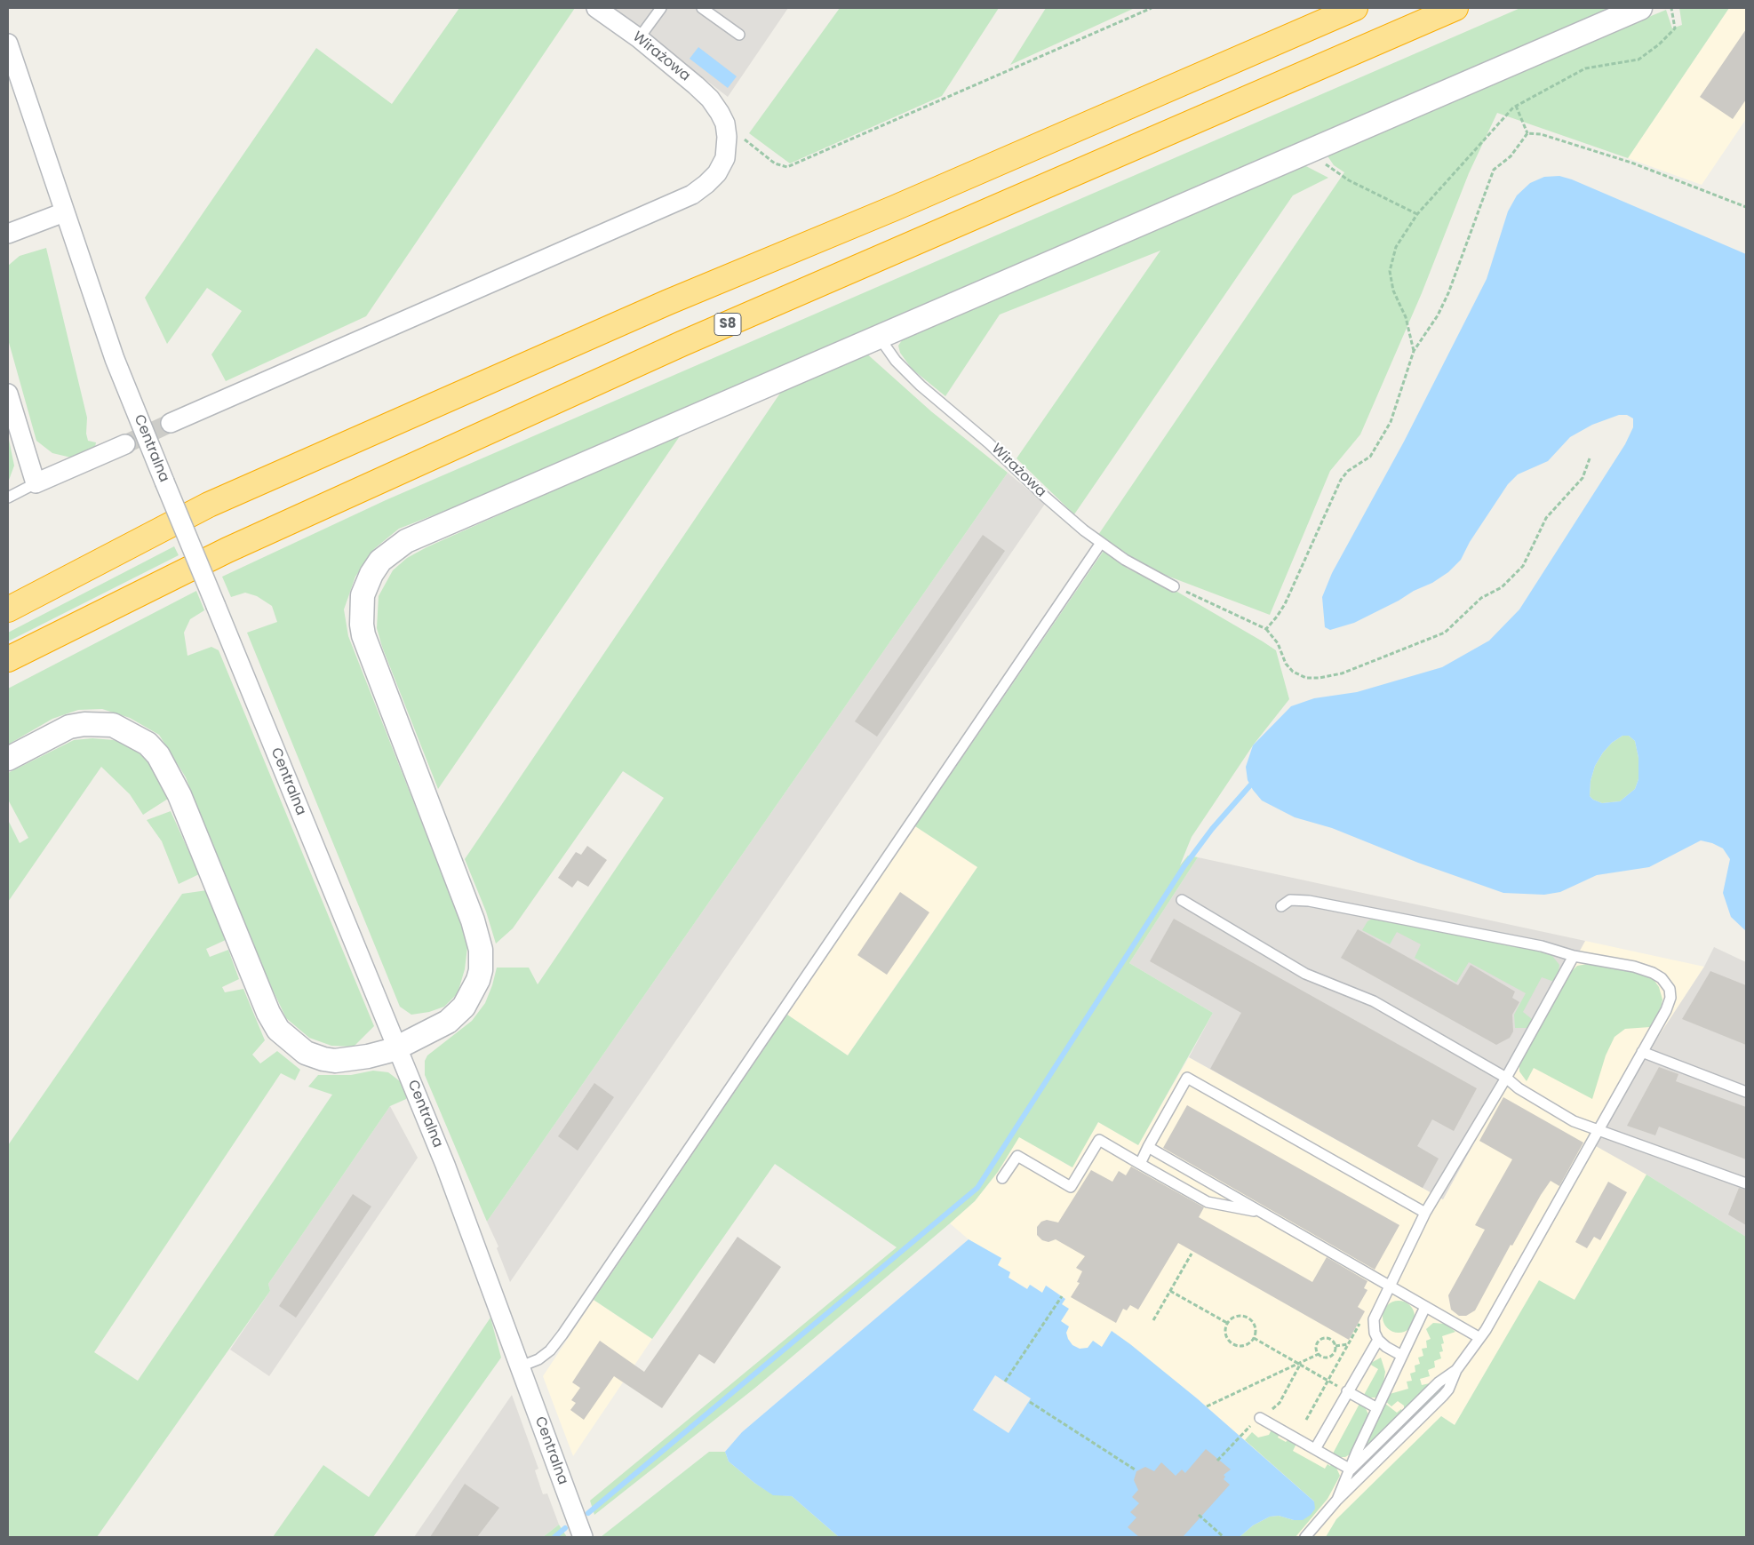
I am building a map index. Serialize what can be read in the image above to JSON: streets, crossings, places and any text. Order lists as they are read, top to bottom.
{
  "streets": {
    "highway": ["S8"],
    "street": ["Wirażowa", "Centralna"]
  }
}
